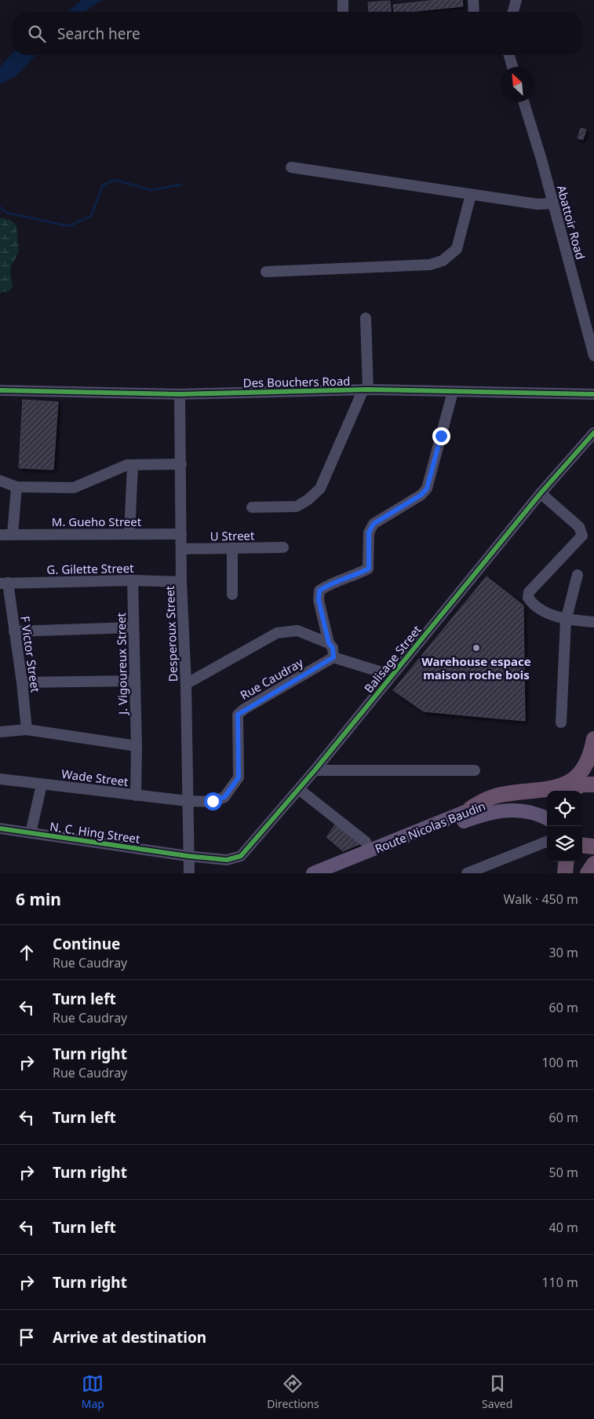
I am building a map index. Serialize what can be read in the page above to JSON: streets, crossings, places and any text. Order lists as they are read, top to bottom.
{
  "streets": {
    "main road": ["Route Nicolas Baudin"],
    "street": [
      "Abattoir Road",
      "Des Bouchers Road",
      "M. Gueho Street",
      "U Street",
      "G. Gilette Street",
      "Desperoux Street",
      "F Victor Street",
      "Balisage Street",
      "J. Vigoureux Street",
      "Rue Caudray",
      "Wade Street",
      "N. C. Hing Street"
    ]
  },
  "crossings": [
    ["Des Bouchers Road", "Desperoux Street"],
    ["M. Gueho Street", "Desperoux Street"],
    ["U Street", "Desperoux Street"],
    ["G. Gilette Street", "Desperoux Street"],
    ["G. Gilette Street", "F Victor Street"],
    ["G. Gilette Street", "J. Vigoureux Street"],
    ["Desperoux Street", "Balisage Street"],
    ["Desperoux Street", "Rue Caudray"],
    ["Desperoux Street", "Wade Street"],
    ["Desperoux Street", "N. C. Hing Street"],
    ["Balisage Street", "N. C. Hing Street"],
    ["J. Vigoureux Street", "Wade Street"],
    ["Rue Caudray", "Wade Street"]
  ],
  "places": ["Warehouse espace maison roche bois"],
  "north": "top left",
  "page": {
    "search": "Search here",
    "heading": ["6 min", "Walk · 450 m"],
    "list": [
      ["Continue", "Rue Caudray", "30 m"],
      ["Turn left", "Rue Caudray", "60 m"],
      ["Turn right", "Rue Caudray", "100 m"],
      ["Turn left", "60 m"],
      ["Turn right", "50 m"],
      ["Turn left", "40 m"],
      ["Turn right", "110 m"],
      "Arrive at destination"
    ],
    "nav": ["Map", "Directions", "Saved"]
  }
}
